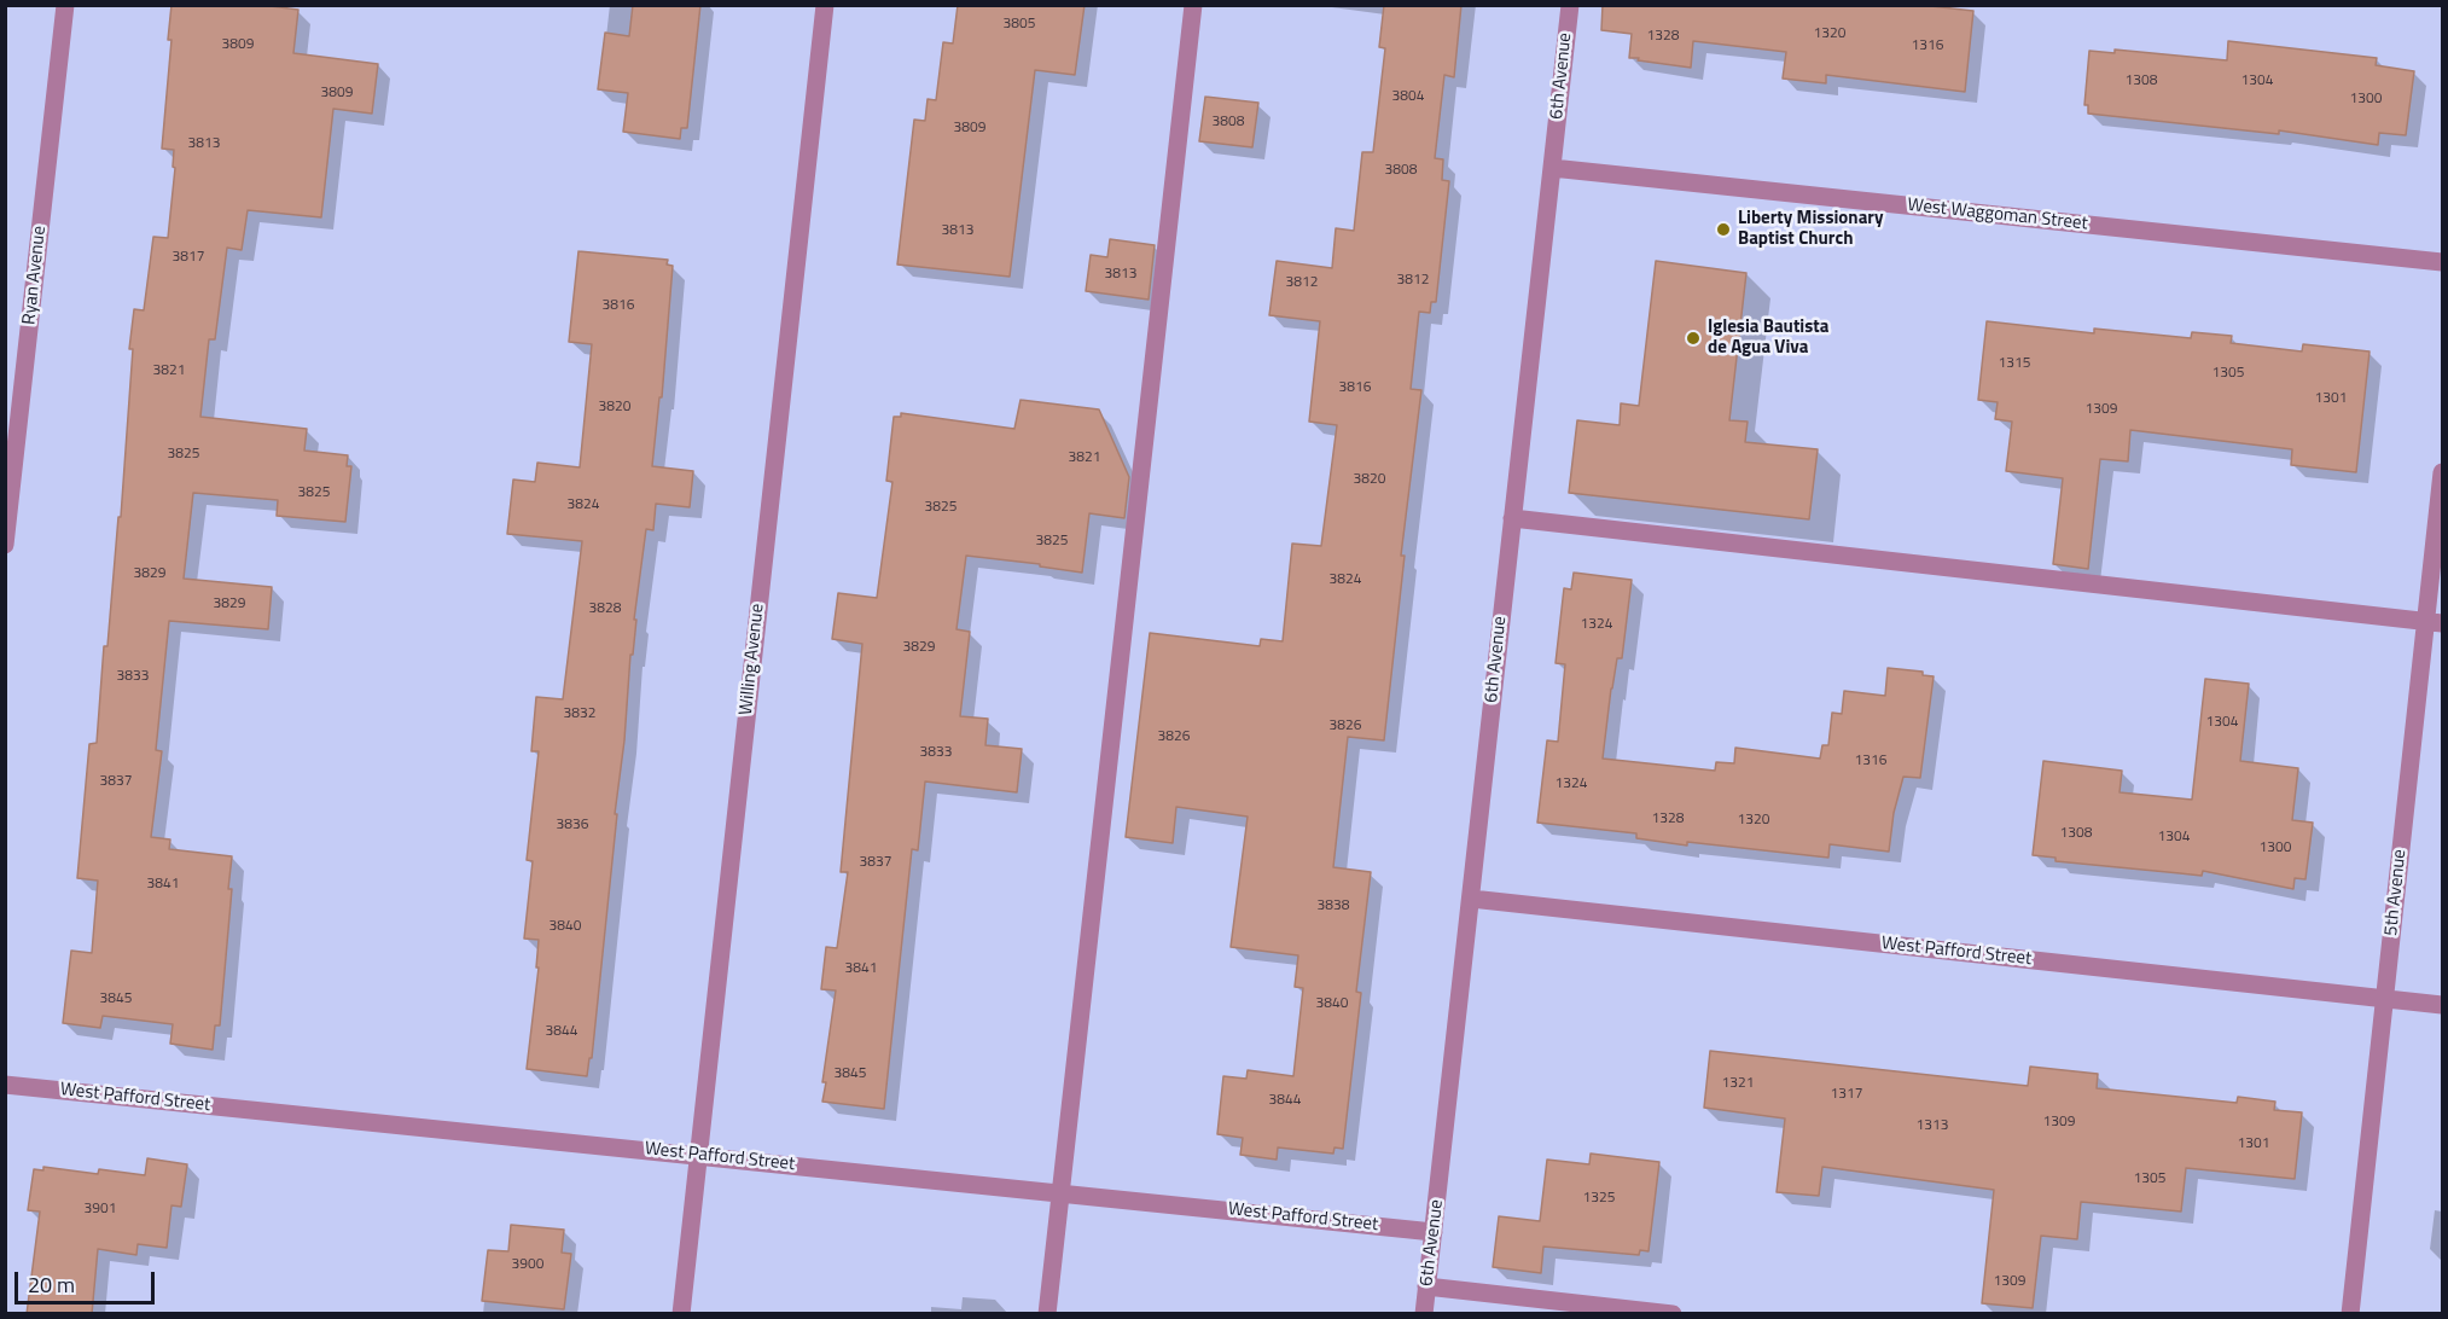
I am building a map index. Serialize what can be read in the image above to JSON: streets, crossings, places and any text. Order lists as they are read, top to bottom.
{
  "streets": {
    "street": [
      "6th Avenue",
      "West Waggoman Street",
      "Ryan Avenue",
      "Willing Avenue",
      "5th Avenue",
      "West Pafford Street"
    ]
  },
  "crossings": [
    ["6th Avenue", "West Waggoman Street"],
    ["6th Avenue", "West Pafford Street"],
    ["Willing Avenue", "West Pafford Street"],
    ["5th Avenue", "West Pafford Street"]
  ],
  "places": ["Liberty Missionary Baptist Church", "Iglesia Bautista de Agua Viva"],
  "house_numbers": [
    "3805",
    "1320",
    "1328",
    "3809",
    "1316",
    "1308",
    "1304",
    "3809",
    "3804",
    "1300",
    "3808",
    "3809",
    "3813",
    "3808",
    "3813",
    "3817",
    "3813",
    "3812",
    "3812",
    "3816",
    "1315",
    "3821",
    "1305",
    "3816",
    "1301",
    "3820",
    "1309",
    "3825",
    "3821",
    "3820",
    "3825",
    "3824",
    "3825",
    "3825",
    "3829",
    "3824",
    "3829",
    "3828",
    "1324",
    "3829",
    "3833",
    "3832",
    "1304",
    "3826",
    "3826",
    "3833",
    "1316",
    "3837",
    "1324",
    "1328",
    "1320",
    "3836",
    "1308",
    "1304",
    "1300",
    "3837",
    "3841",
    "3838",
    "3840",
    "3841",
    "3845",
    "3840",
    "3844",
    "3845",
    "1321",
    "1317",
    "3844",
    "1309",
    "1313",
    "1301",
    "1305",
    "1325",
    "3901",
    "3900",
    "1309"
  ],
  "scale_bar": "20 m"
}
